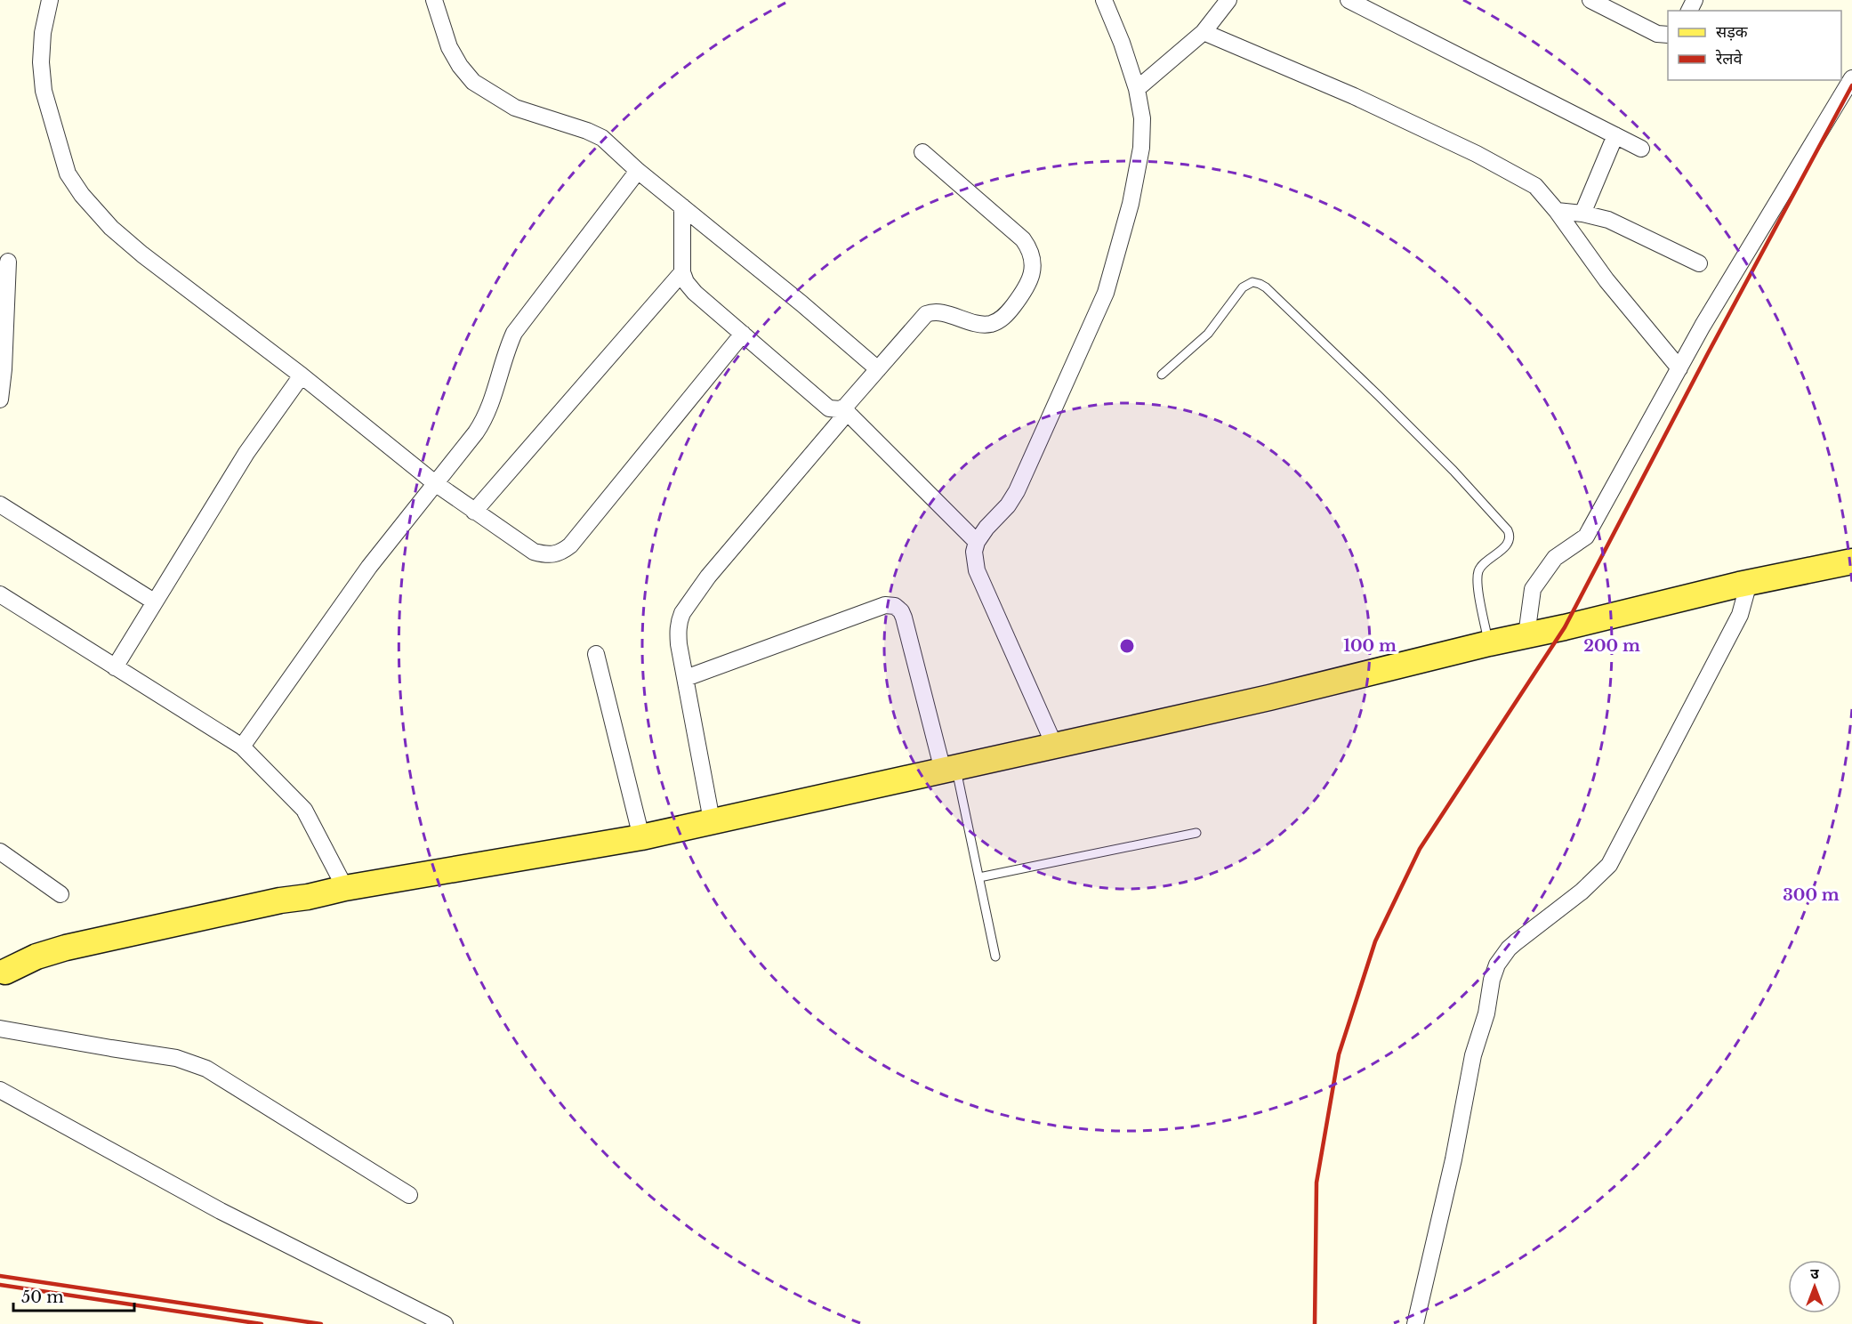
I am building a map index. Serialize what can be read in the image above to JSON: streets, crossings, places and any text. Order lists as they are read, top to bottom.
{
  "legend": ["सड़क", "रेलवे"],
  "scale_bar": "50 m",
  "north": "top",
  "rings": ["100 m", "200 m", "300 m"]
}
